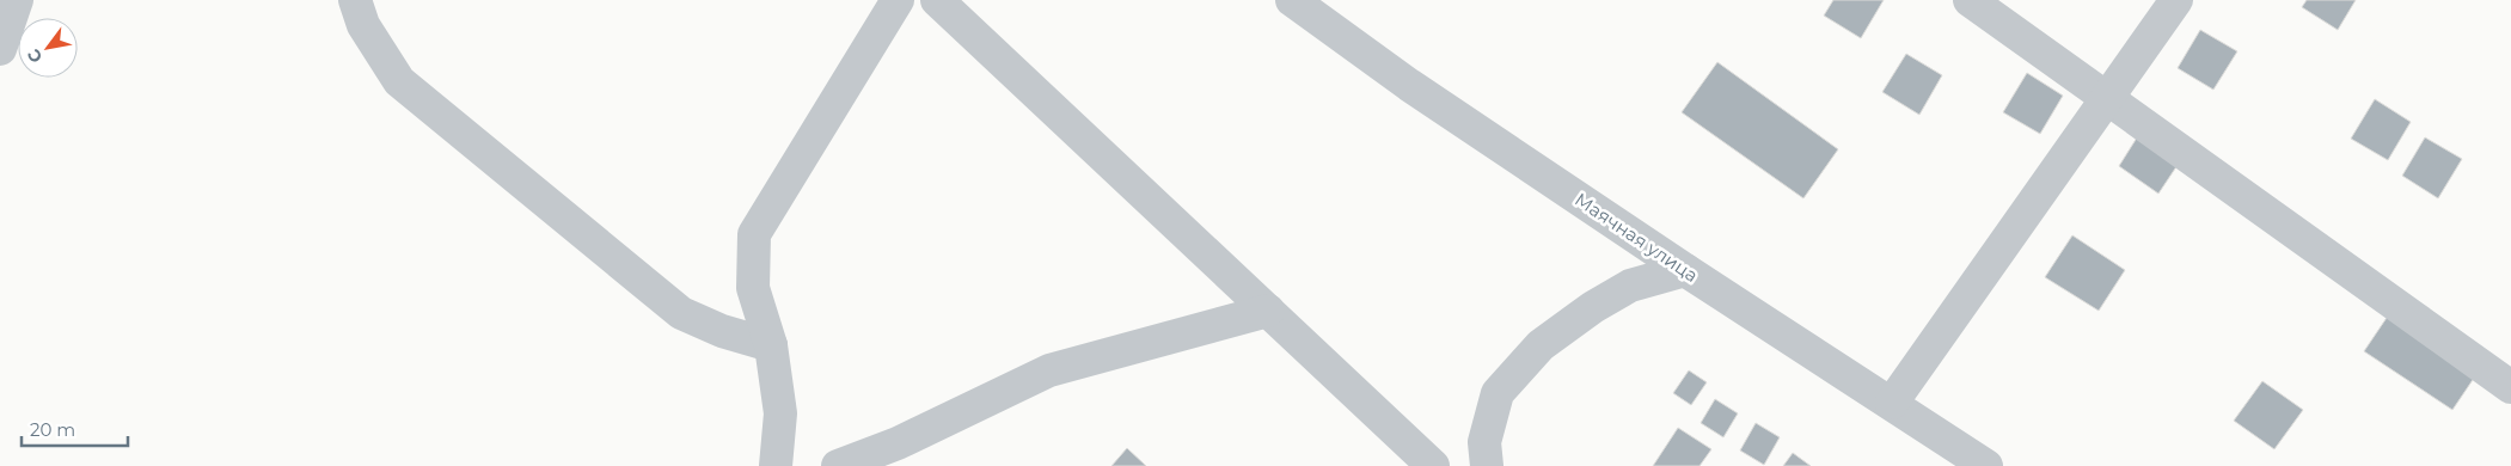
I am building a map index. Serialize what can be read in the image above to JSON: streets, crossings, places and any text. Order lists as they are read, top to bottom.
{
  "streets": {
    "street": ["Маячная улица"]
  },
  "scale_bar": "20 m",
  "north": "bottom left"
}
